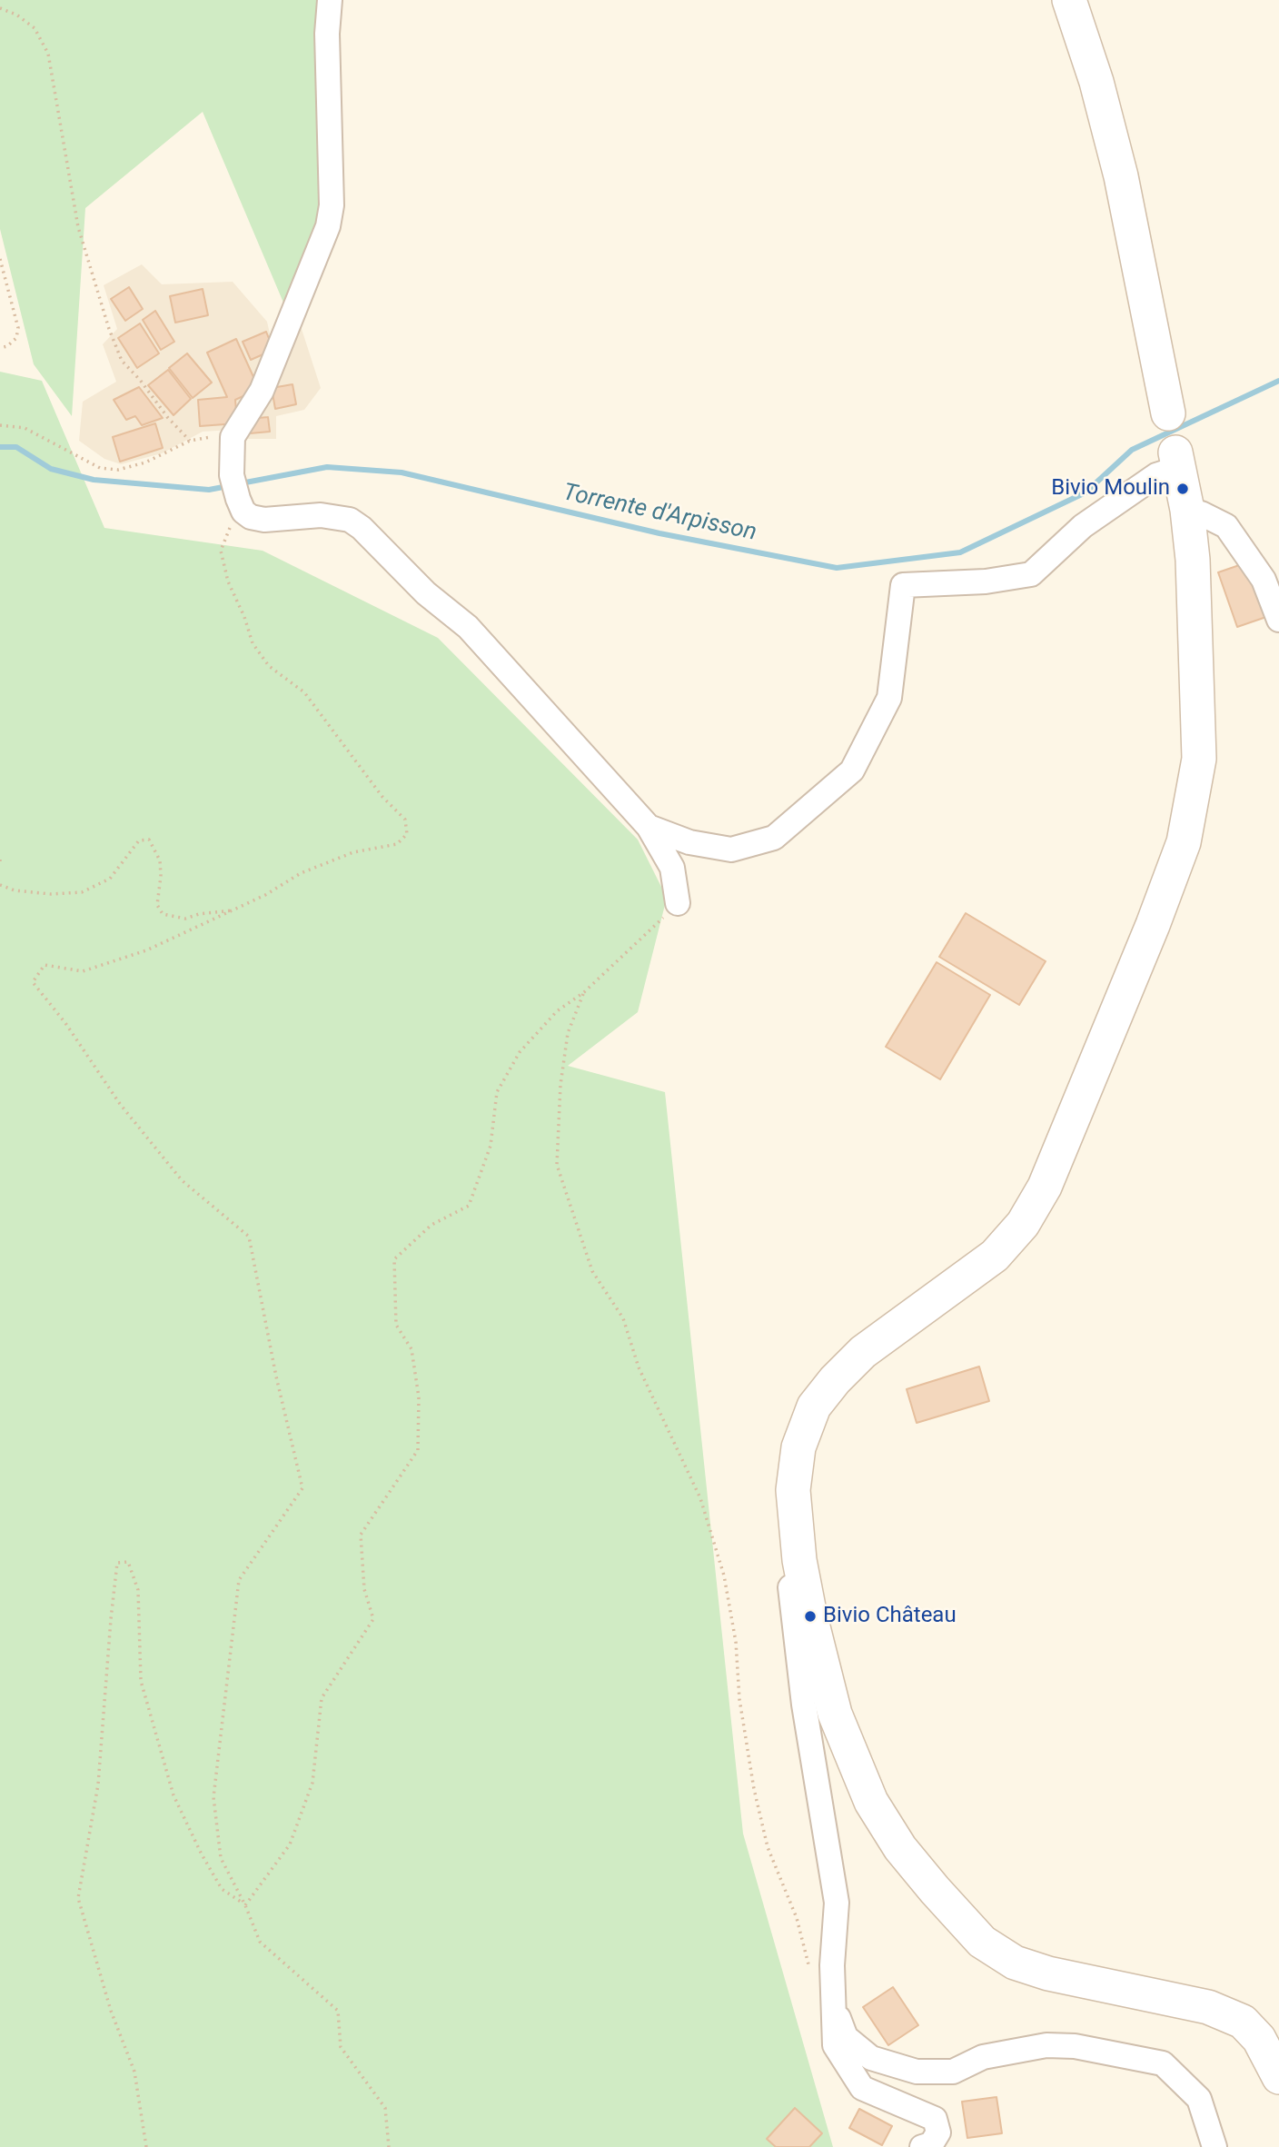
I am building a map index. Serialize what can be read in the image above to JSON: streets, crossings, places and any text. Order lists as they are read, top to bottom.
{
  "water": ["Torrente d'Arpisson"],
  "places": ["Bivio Moulin", "Bivio Château"]
}
